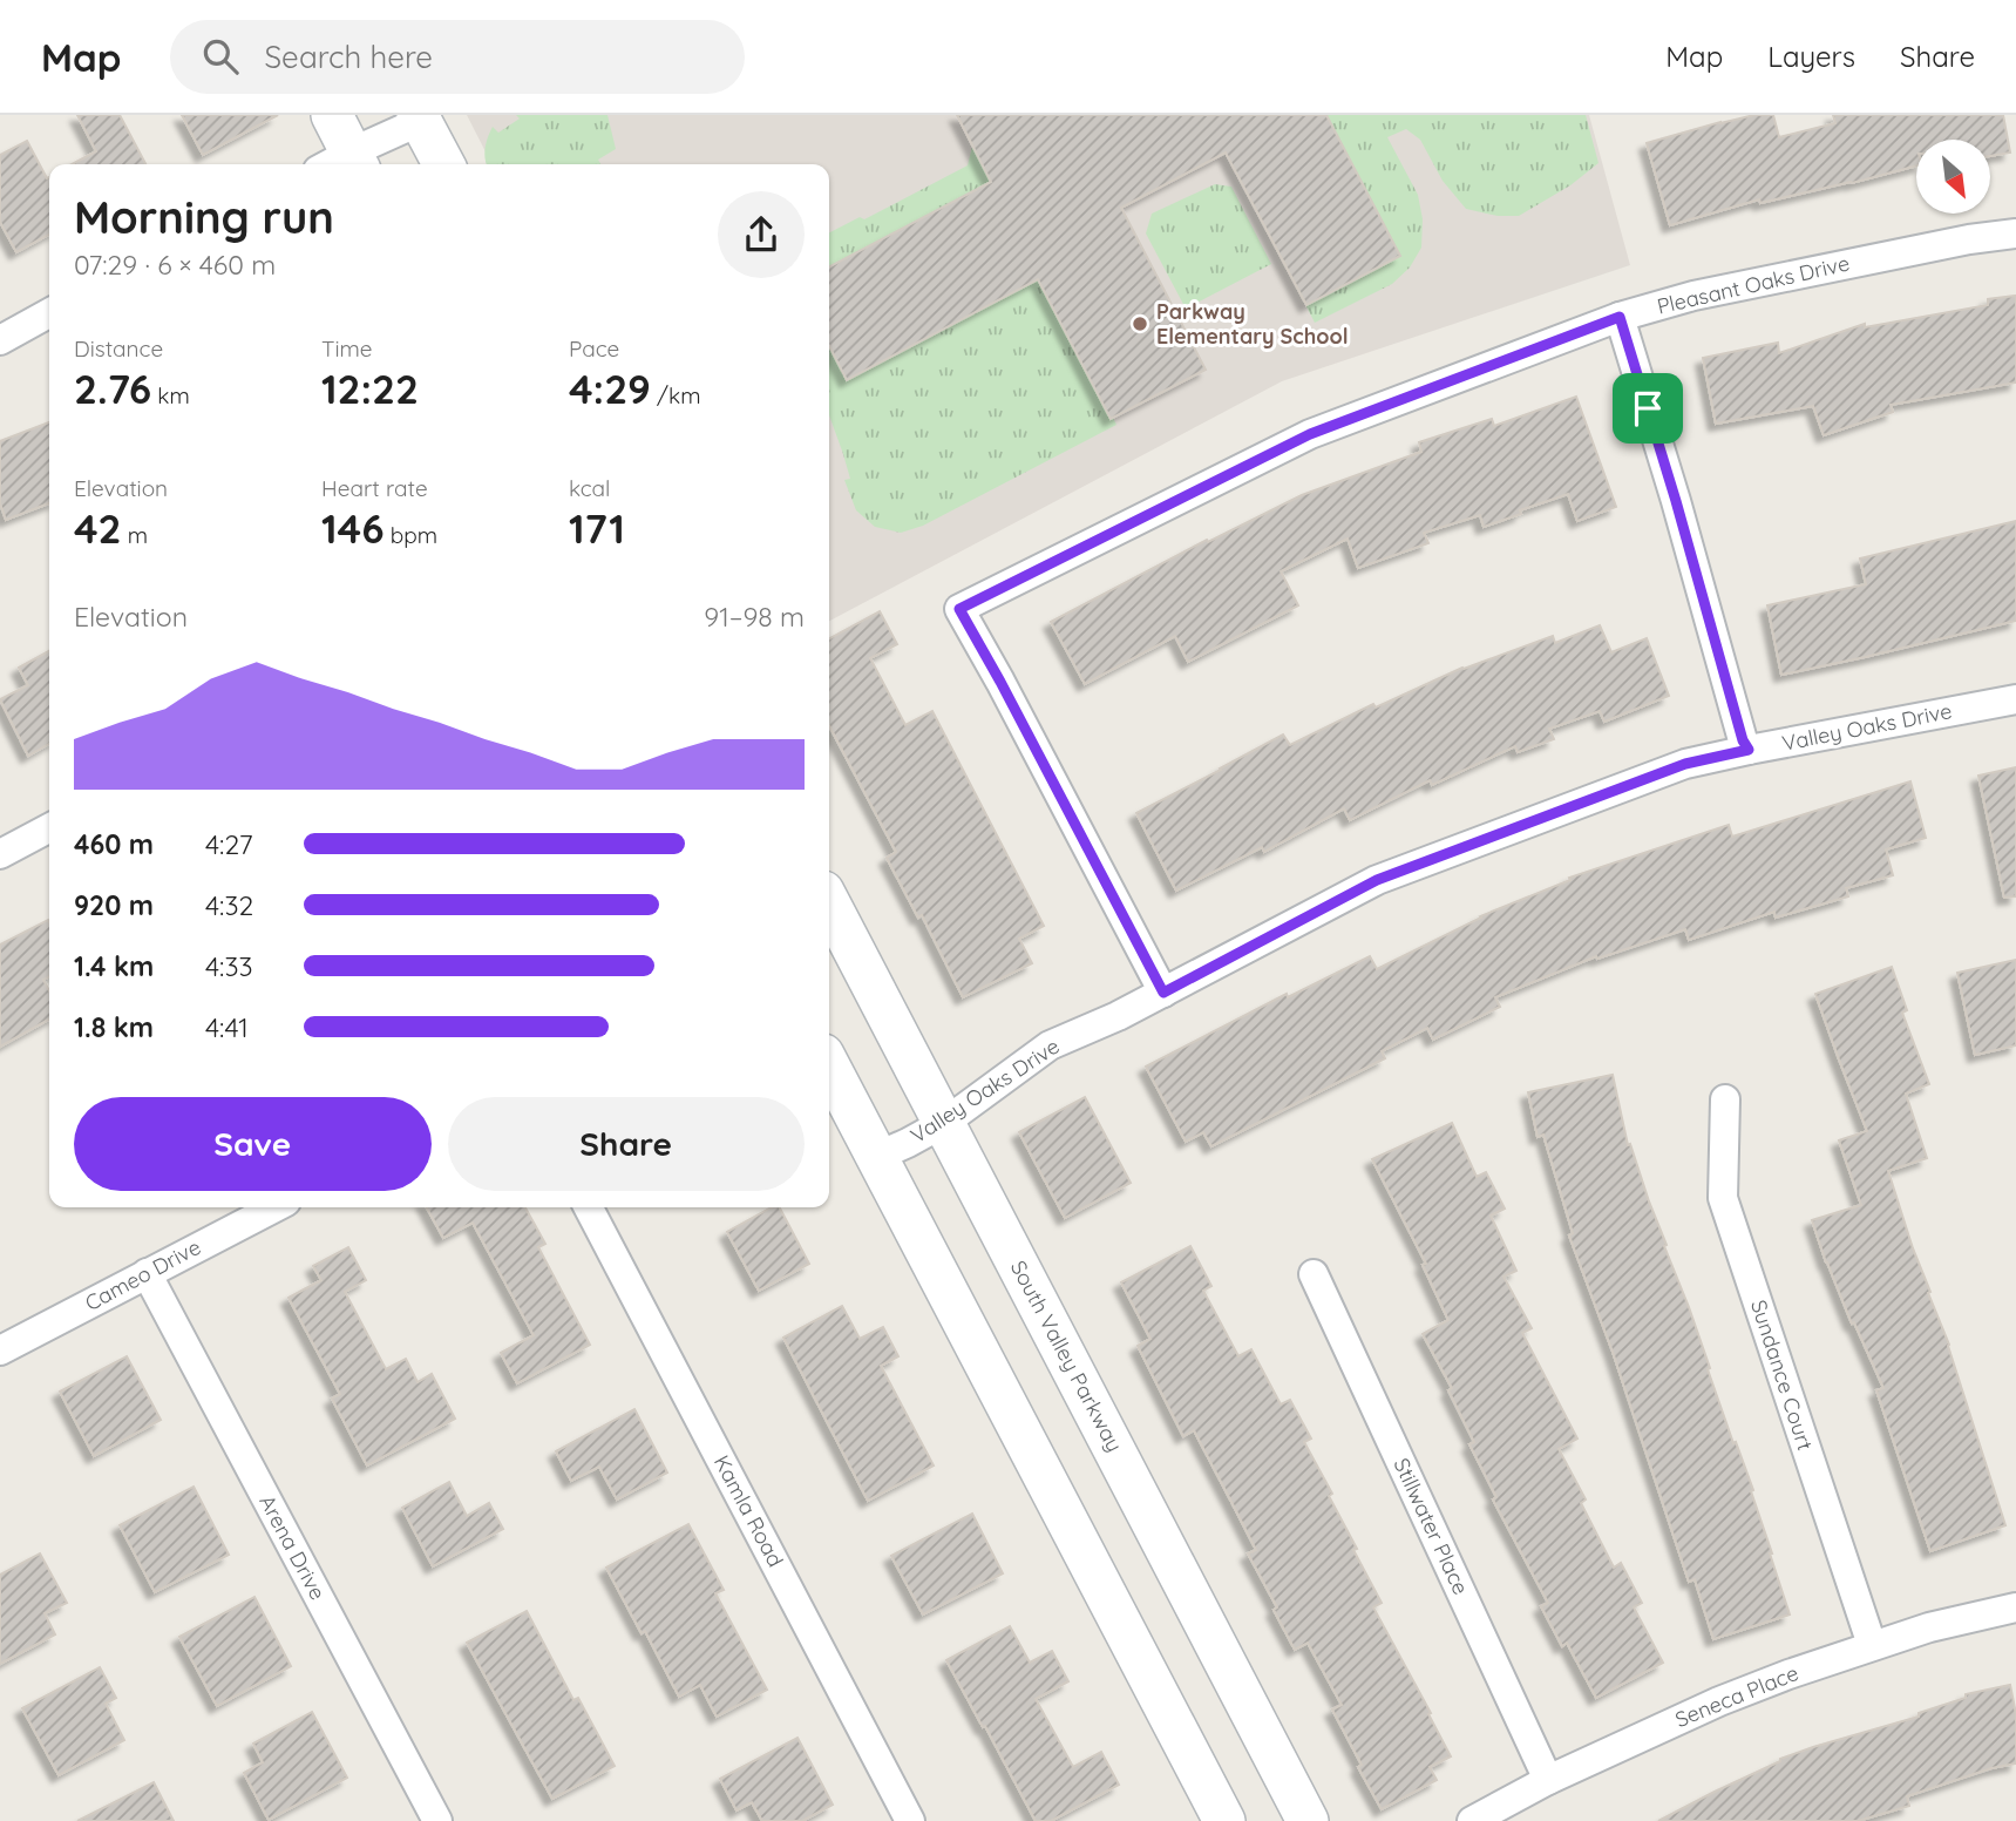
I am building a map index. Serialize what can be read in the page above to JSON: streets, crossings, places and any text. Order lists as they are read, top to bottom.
{
  "streets": {
    "main road": ["South Valley Parkway"],
    "street": [
      "Pleasant Oaks Drive",
      "Valley Oaks Drive",
      "Cameo Drive",
      "Sundance Court",
      "Kamla Road",
      "Stillwater Place",
      "Arena Drive",
      "Seneca Place"
    ]
  },
  "crossings": [
    ["Pleasant Oaks Drive", "Valley Oaks Drive"],
    ["Valley Oaks Drive", "South Valley Parkway"],
    ["Cameo Drive", "Arena Drive"],
    ["Sundance Court", "Seneca Place"],
    ["Stillwater Place", "Seneca Place"]
  ],
  "places": ["Parkway Elementary School"],
  "north": "bottom right",
  "page": {
    "header": "Map",
    "search": "Search here",
    "nav": ["Map", "Layers", "Share"],
    "heading": ["Morning run", "07:29 · 6 × 460 m"],
    "stats": [
      ["Distance", "2.76 km"],
      ["Time", "12:22"],
      ["Pace", "4:29 /km"],
      ["Elevation", "42 m"],
      ["Heart rate", "146 bpm"],
      ["kcal", "171"]
    ],
    "chart": ["Elevation", "91–98 m"],
    "list": [
      {
        "name": "460 m",
        "note": "4:27"
      },
      {
        "name": "920 m",
        "note": "4:32"
      },
      {
        "name": "1.4 km",
        "note": "4:33"
      },
      {
        "name": "1.8 km",
        "note": "4:41"
      }
    ],
    "buttons": ["Save", "Share"]
  }
}
